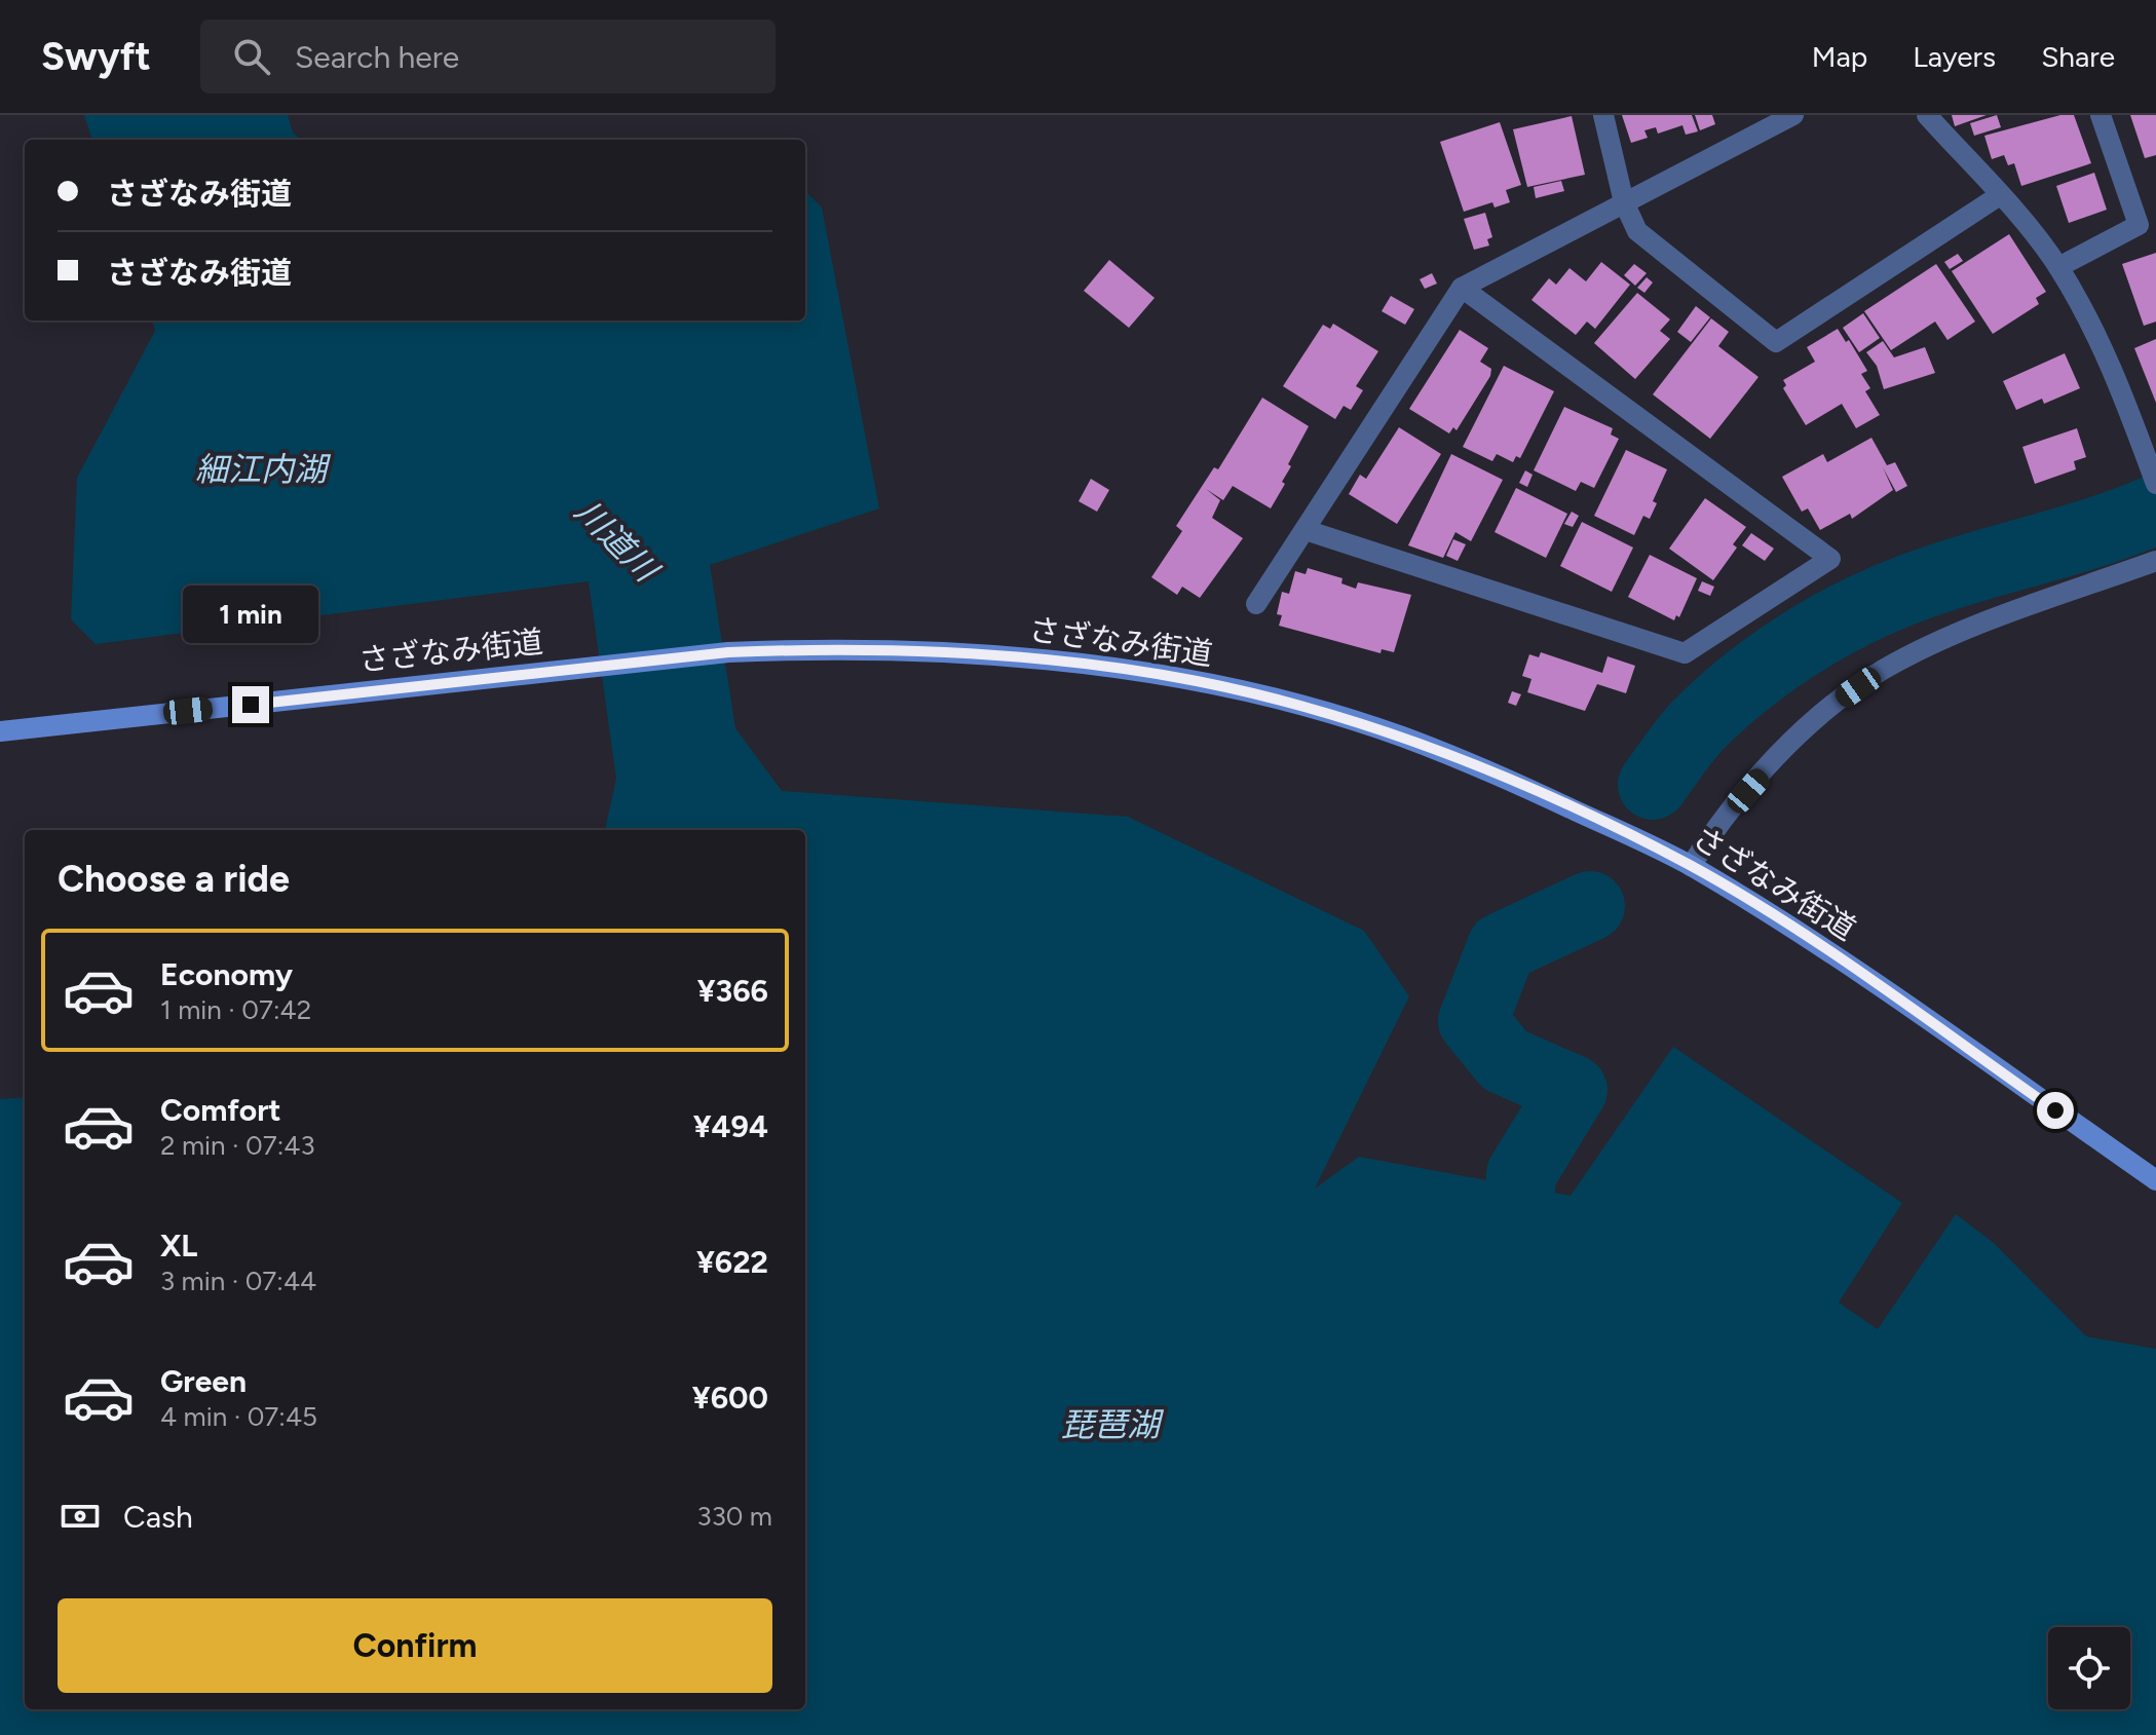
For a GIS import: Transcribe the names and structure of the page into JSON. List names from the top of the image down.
{
  "streets": {
    "main road": ["さざなみ街道"]
  },
  "water": ["細江内湖", "川道川", "琵琶湖"],
  "page": {
    "header": "Swyft",
    "search": "Search here",
    "nav": ["Map", "Layers", "Share"],
    "banner": ["さざなみ街道", "さざなみ街道"],
    "bubble": "1 min",
    "heading": "Choose a ride",
    "list": [
      {
        "name": "Economy",
        "note": "1 min · 07:42",
        "value": "¥366"
      },
      {
        "name": "Comfort",
        "note": "2 min · 07:43",
        "value": "¥494"
      },
      {
        "name": "XL",
        "note": "3 min · 07:44",
        "value": "¥622"
      },
      {
        "name": "Green",
        "note": "4 min · 07:45",
        "value": "¥600"
      }
    ],
    "pay": ["Cash", "330 m"],
    "buttons": "Confirm"
  }
}
